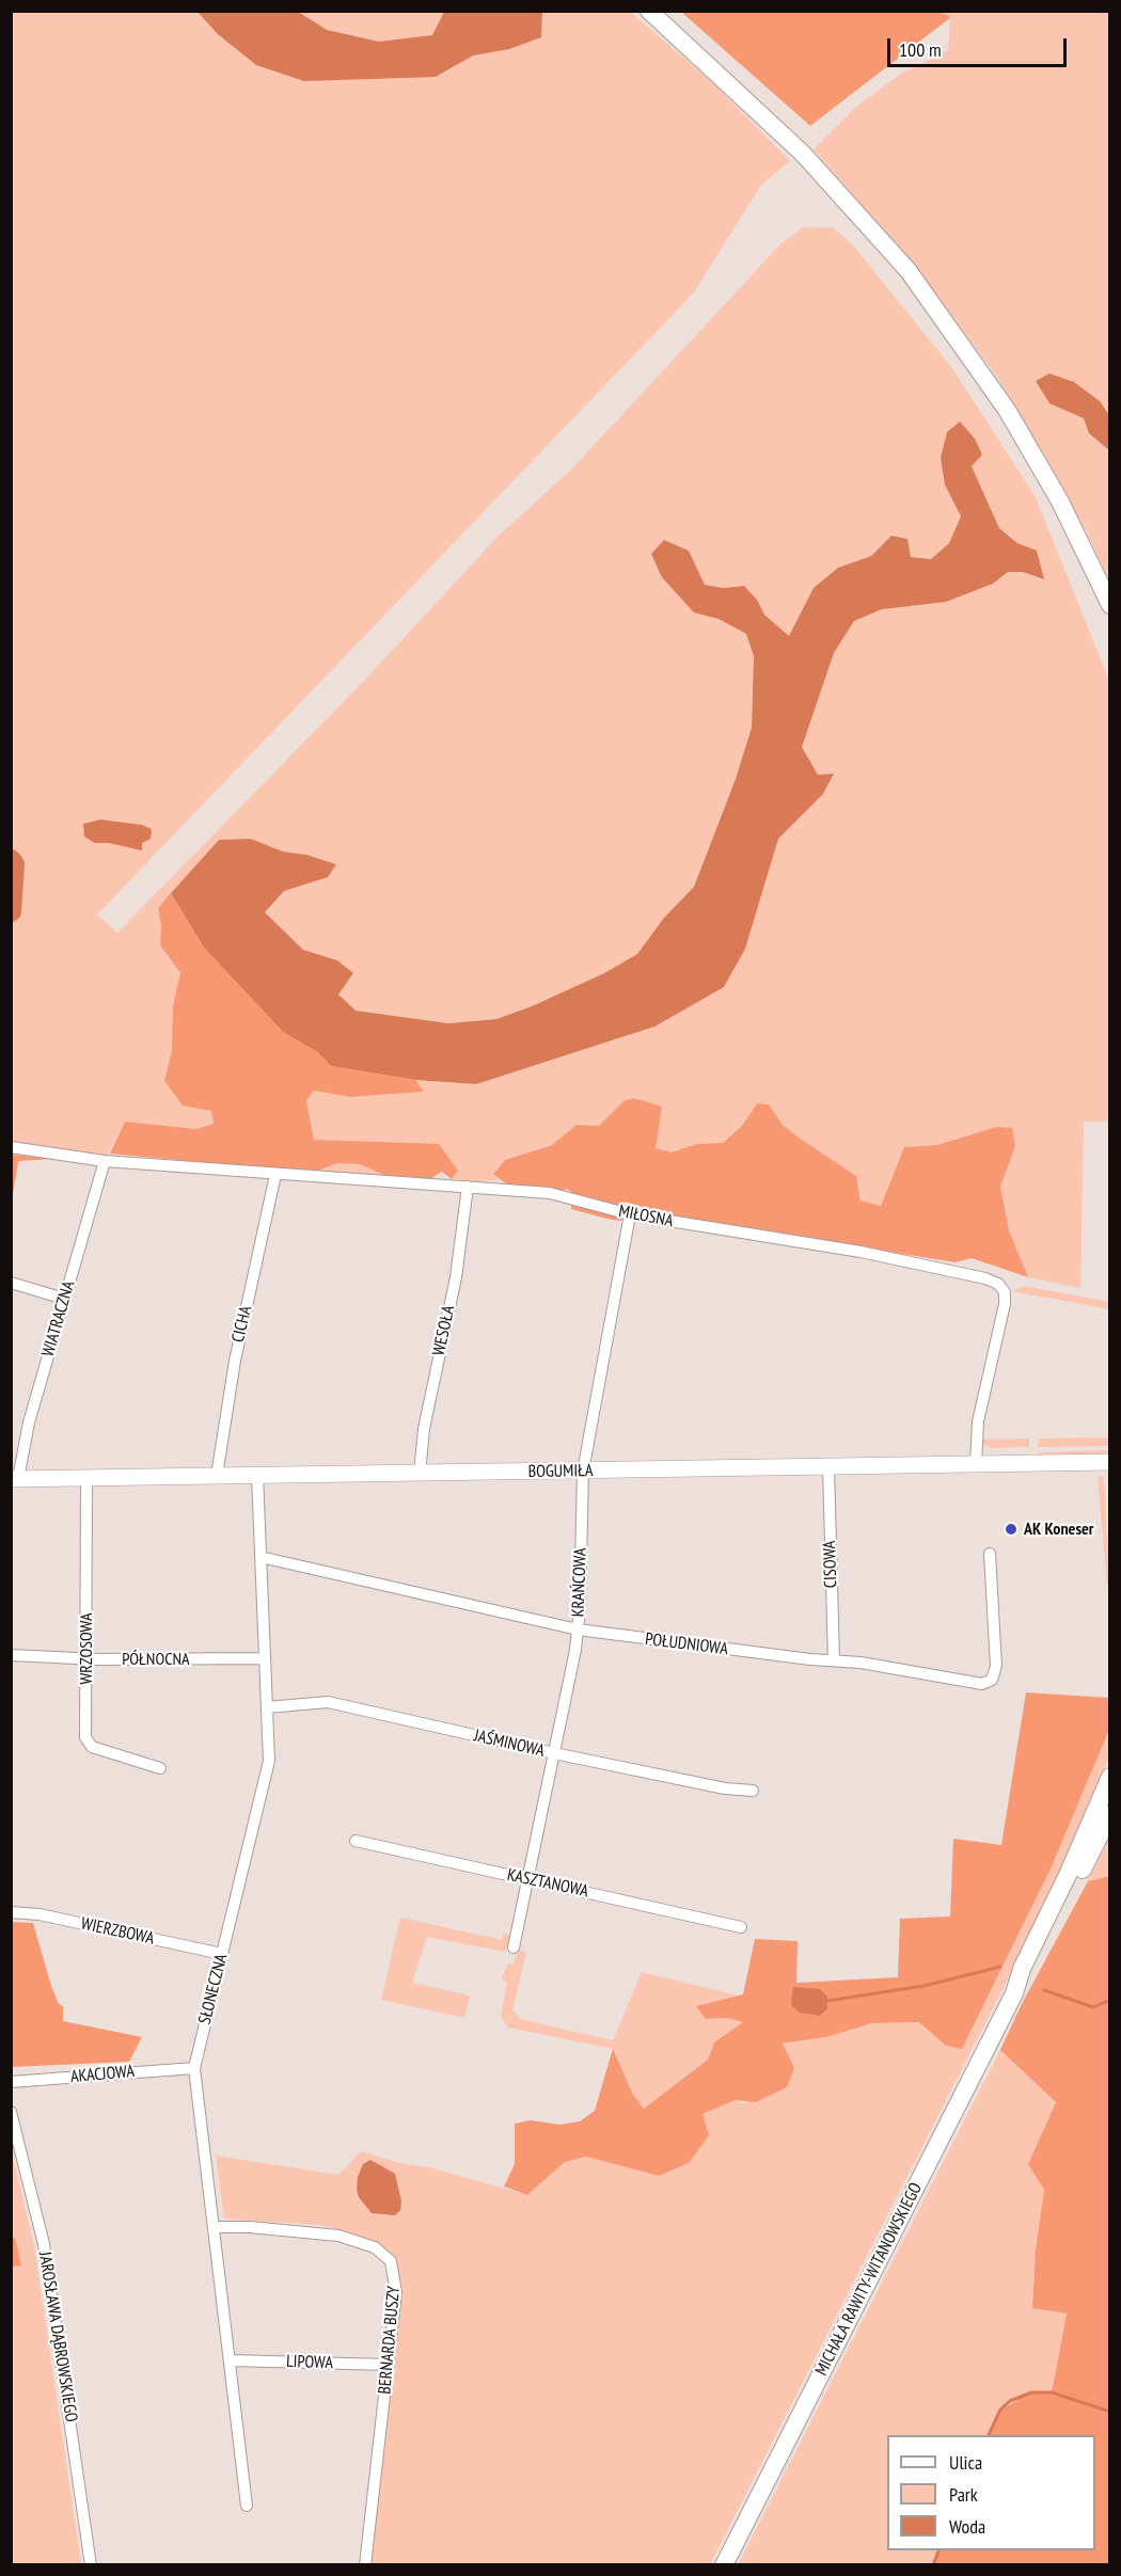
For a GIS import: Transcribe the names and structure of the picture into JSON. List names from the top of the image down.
{
  "streets": {
    "main road": ["MICHAŁA RAWITY-WITANOWSKIEGO"],
    "street": [
      "MIŁOSNA",
      "WIATRACZNA",
      "CICHA",
      "WESOŁA",
      "BOGUMIŁA",
      "CISOWA",
      "KRAŃCOWA",
      "POŁUDNIOWA",
      "WRZOSOWA",
      "PÓŁNOCNA",
      "JAŚMINOWA",
      "KASZTANOWA",
      "WIERZBOWA",
      "SŁONECZNA",
      "AKACJOWA",
      "JAROSŁAWA DĄBROWSKIEGO",
      "BERNARDA BUSZY",
      "LIPOWA"
    ]
  },
  "crossings": [
    ["MIŁOSNA", "WIATRACZNA"],
    ["MIŁOSNA", "CICHA"],
    ["MIŁOSNA", "WESOŁA"],
    ["MIŁOSNA", "BOGUMIŁA"],
    ["MIŁOSNA", "KRAŃCOWA"],
    ["WIATRACZNA", "BOGUMIŁA"],
    ["CICHA", "BOGUMIŁA"],
    ["WESOŁA", "BOGUMIŁA"],
    ["BOGUMIŁA", "CISOWA"],
    ["BOGUMIŁA", "KRAŃCOWA"],
    ["BOGUMIŁA", "WRZOSOWA"],
    ["BOGUMIŁA", "SŁONECZNA"],
    ["CISOWA", "POŁUDNIOWA"],
    ["KRAŃCOWA", "POŁUDNIOWA"],
    ["KRAŃCOWA", "JAŚMINOWA"],
    ["KRAŃCOWA", "KASZTANOWA"],
    ["POŁUDNIOWA", "SŁONECZNA"],
    ["WRZOSOWA", "PÓŁNOCNA"],
    ["PÓŁNOCNA", "SŁONECZNA"],
    ["JAŚMINOWA", "SŁONECZNA"],
    ["WIERZBOWA", "SŁONECZNA"],
    ["SŁONECZNA", "AKACJOWA"],
    ["SŁONECZNA", "BERNARDA BUSZY"],
    ["SŁONECZNA", "LIPOWA"],
    ["BERNARDA BUSZY", "LIPOWA"]
  ],
  "places": ["AK Koneser"],
  "legend": ["Ulica", "Park", "Woda"],
  "scale_bar": "100 m"
}
